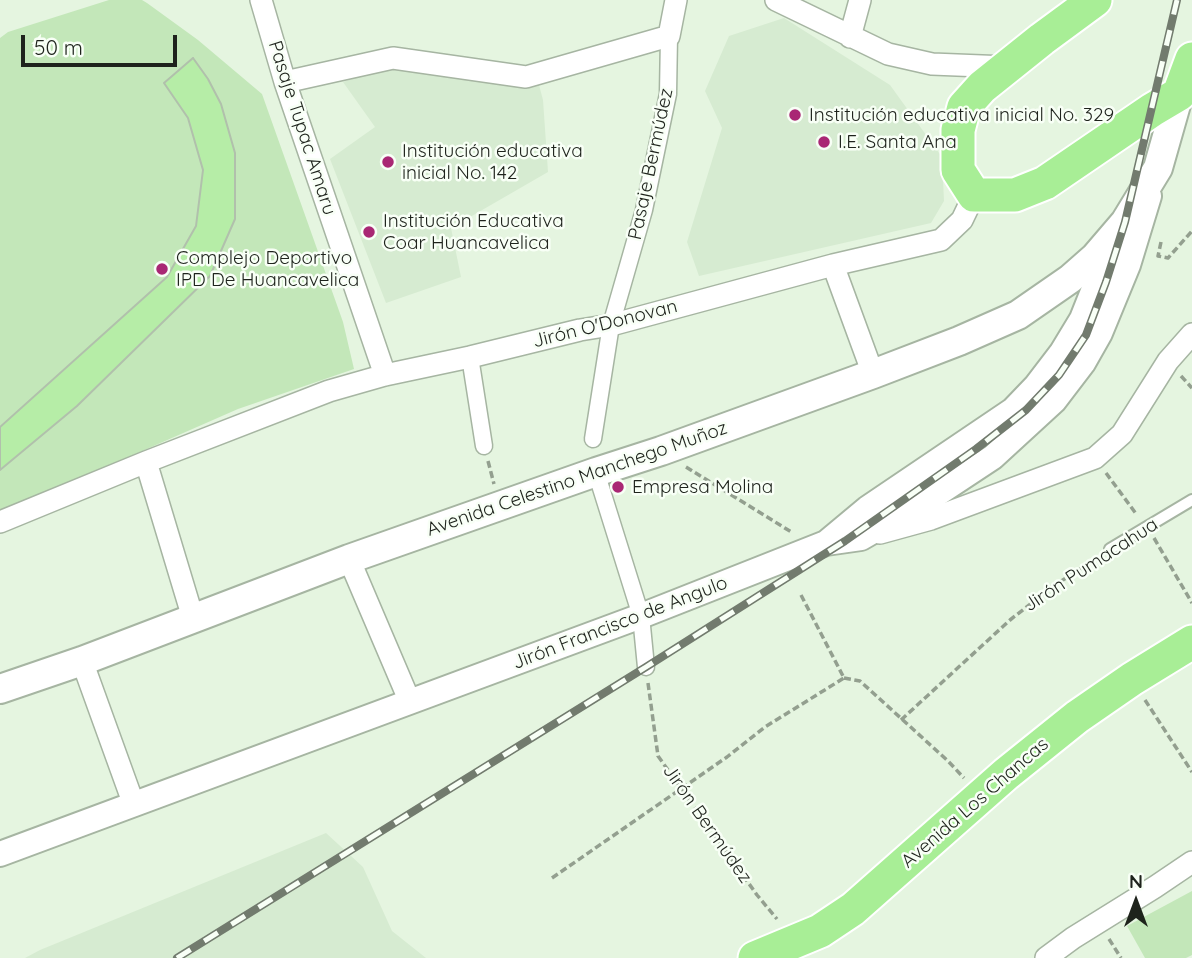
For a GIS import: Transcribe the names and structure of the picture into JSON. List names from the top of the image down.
{
  "streets": {
    "highway": ["Avenida Los Chancas"],
    "main road": ["Avenida Celestino Manchego Muñoz"],
    "street": [
      "Pasaje Tupac Amaru",
      "Pasaje Bermúdez",
      "Jirón O'Donovan",
      "Jirón Francisco de Angulo"
    ],
    "lane": ["Jirón Pumacahua"],
    "path": ["Jirón Bermúdez"]
  },
  "crossings": [
    ["Pasaje Tupac Amaru", "Jirón O'Donovan"],
    ["Pasaje Bermúdez", "Jirón O'Donovan"],
    ["Avenida Los Chancas", "Jirón Bermúdez"]
  ],
  "places": [
    "Institución educativa inicial No. 329",
    "I.E. Santa Ana",
    "Institución educativa inicial No. 142",
    "Institución Educativa Coar Huancavelica",
    "Complejo Deportivo IPD De Huancavelica",
    "Empresa Molina"
  ],
  "scale_bar": "50 m",
  "north": "top"
}
